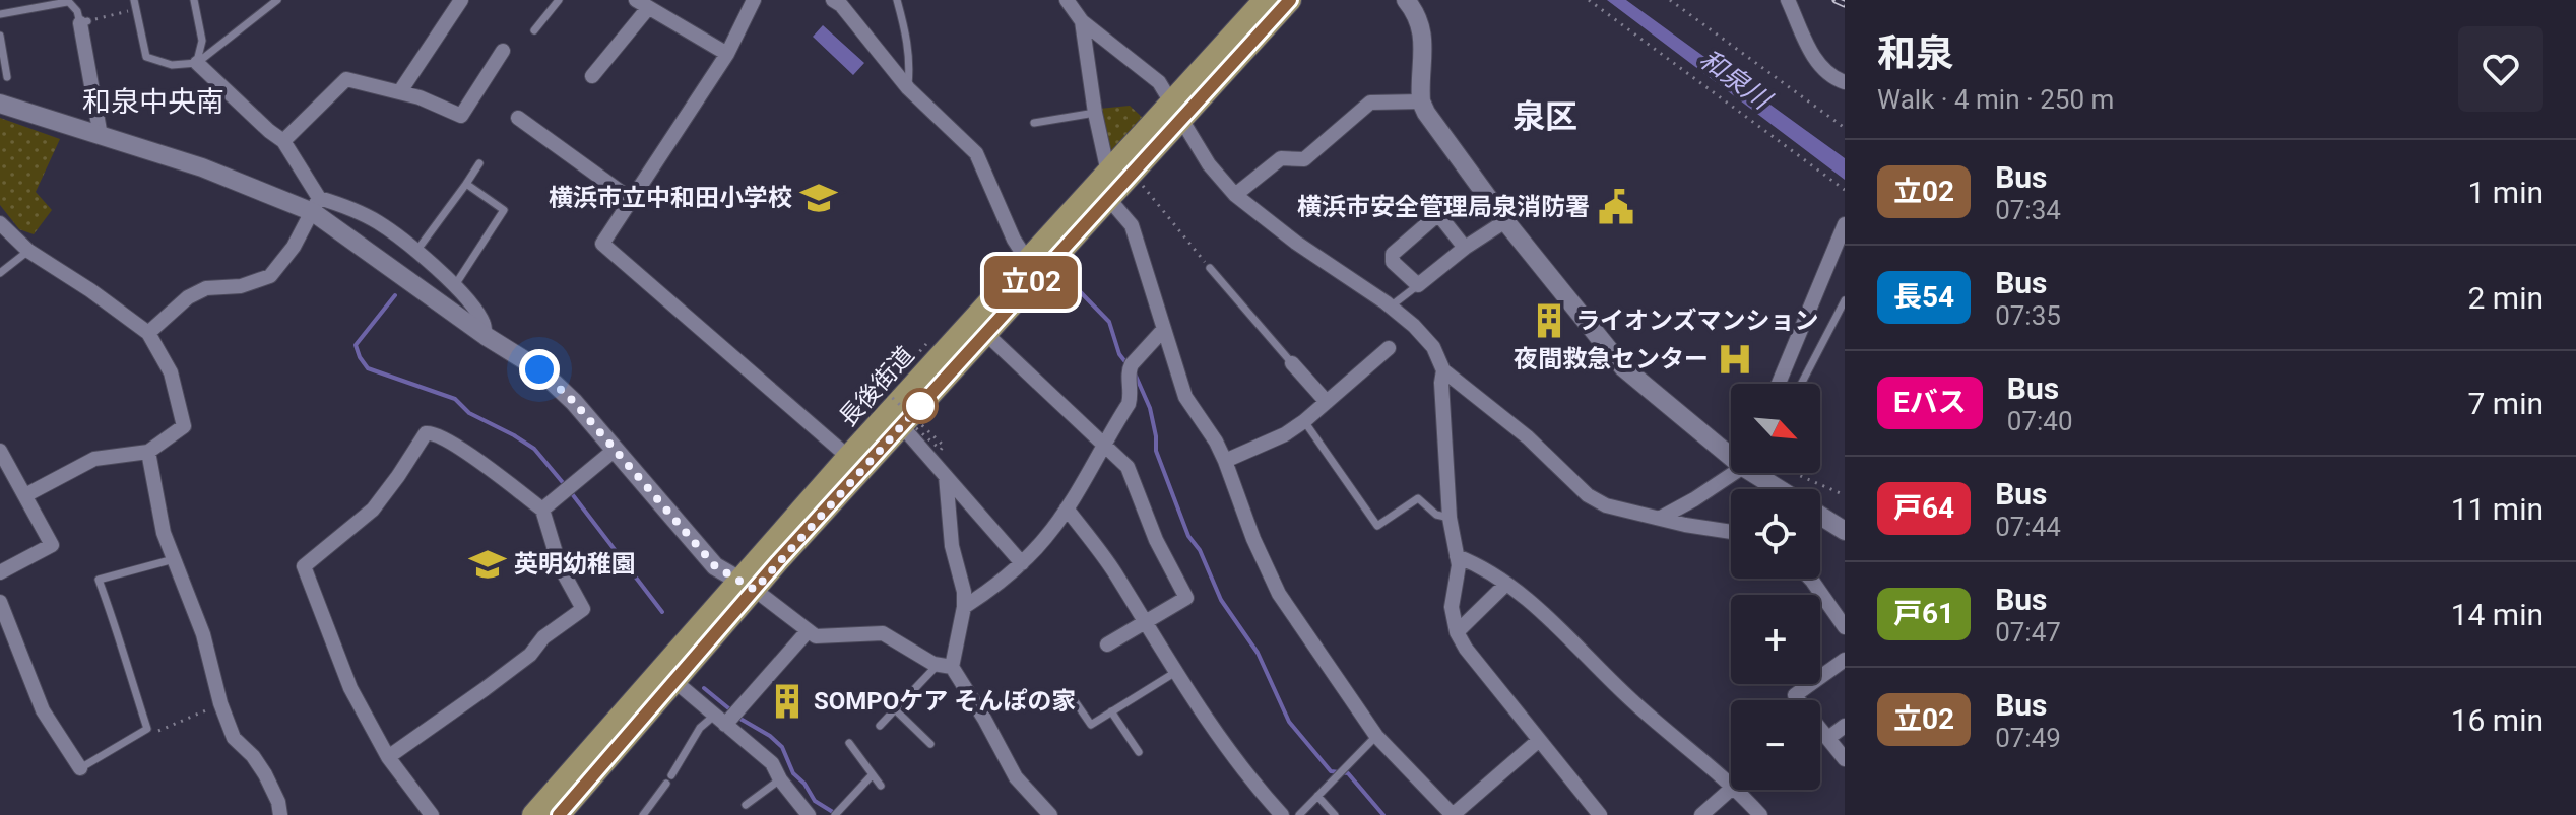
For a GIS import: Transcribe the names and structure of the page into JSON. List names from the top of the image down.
{
  "streets": {
    "main road": ["長後街道"]
  },
  "districts": ["和泉中央南", "泉区"],
  "water": ["和泉川"],
  "places": {
    "school or university": ["横浜市立中和田小学校", "英明幼稚園"],
    "public building": ["横浜市安全管理局泉消防署"],
    "building": ["ライオンズマンション", "SOMPOケア そんぽの家"],
    "hospital": ["夜間救急センター"]
  },
  "lines": ["bus line 立02"],
  "north": "bottom right",
  "page": {
    "on_map": "立02",
    "heading": ["和泉", "Walk · 4 min · 250 m"],
    "list": [
      {
        "mark": "立02",
        "name": "Bus",
        "note": "07:34",
        "value": "1 min"
      },
      {
        "mark": "長54",
        "name": "Bus",
        "note": "07:35",
        "value": "2 min"
      },
      {
        "mark": "Eバス",
        "name": "Bus",
        "note": "07:40",
        "value": "7 min"
      },
      {
        "mark": "戸64",
        "name": "Bus",
        "note": "07:44",
        "value": "11 min"
      },
      {
        "mark": "戸61",
        "name": "Bus",
        "note": "07:47",
        "value": "14 min"
      },
      {
        "mark": "立02",
        "name": "Bus",
        "note": "07:49",
        "value": "16 min"
      }
    ],
    "map_buttons": ["+", "−"]
  }
}
